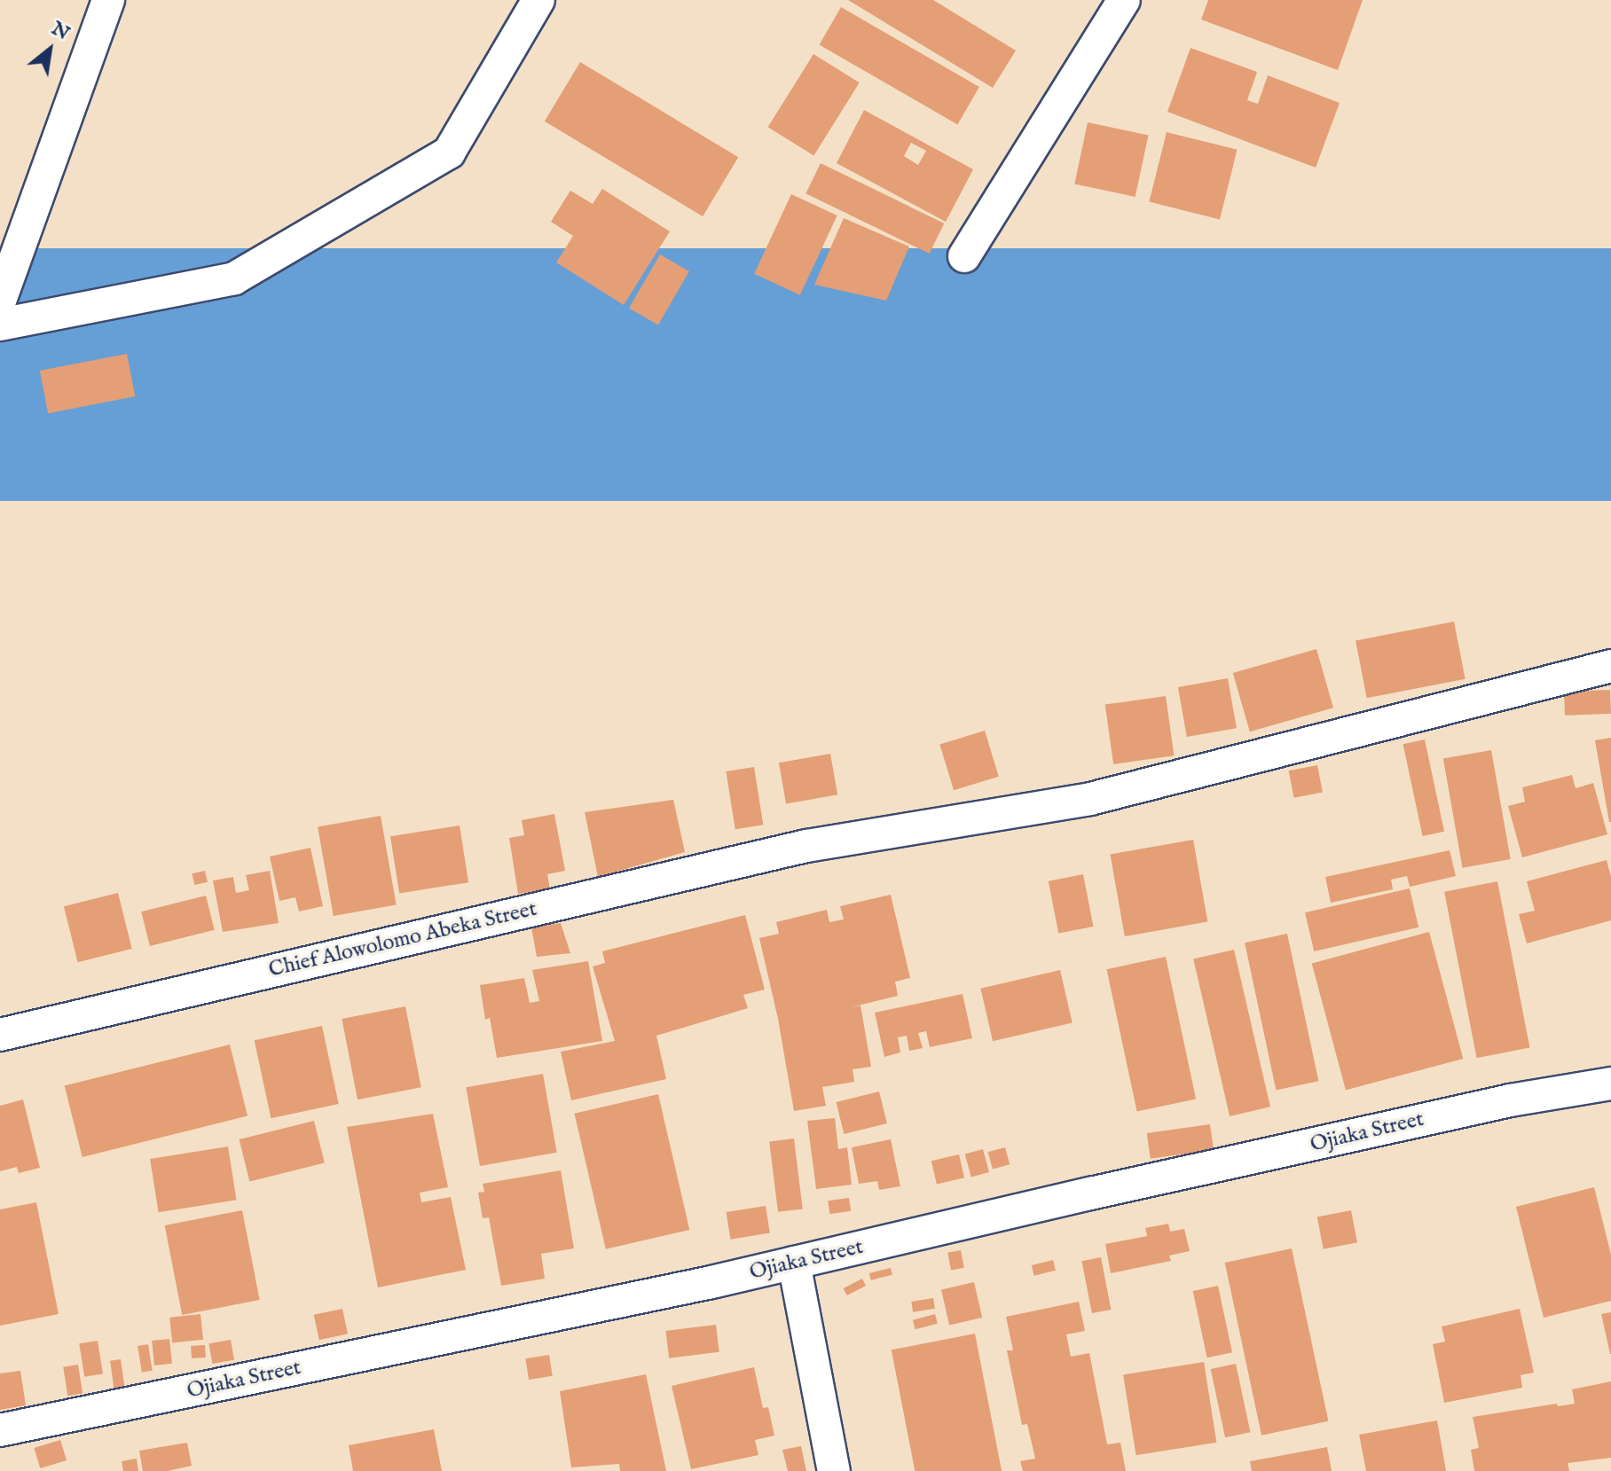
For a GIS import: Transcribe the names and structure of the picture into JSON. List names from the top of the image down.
{
  "streets": {
    "street": ["Chief Alowolomo Abeka Street", "Ojiaka Street"]
  },
  "north": "top right"
}
